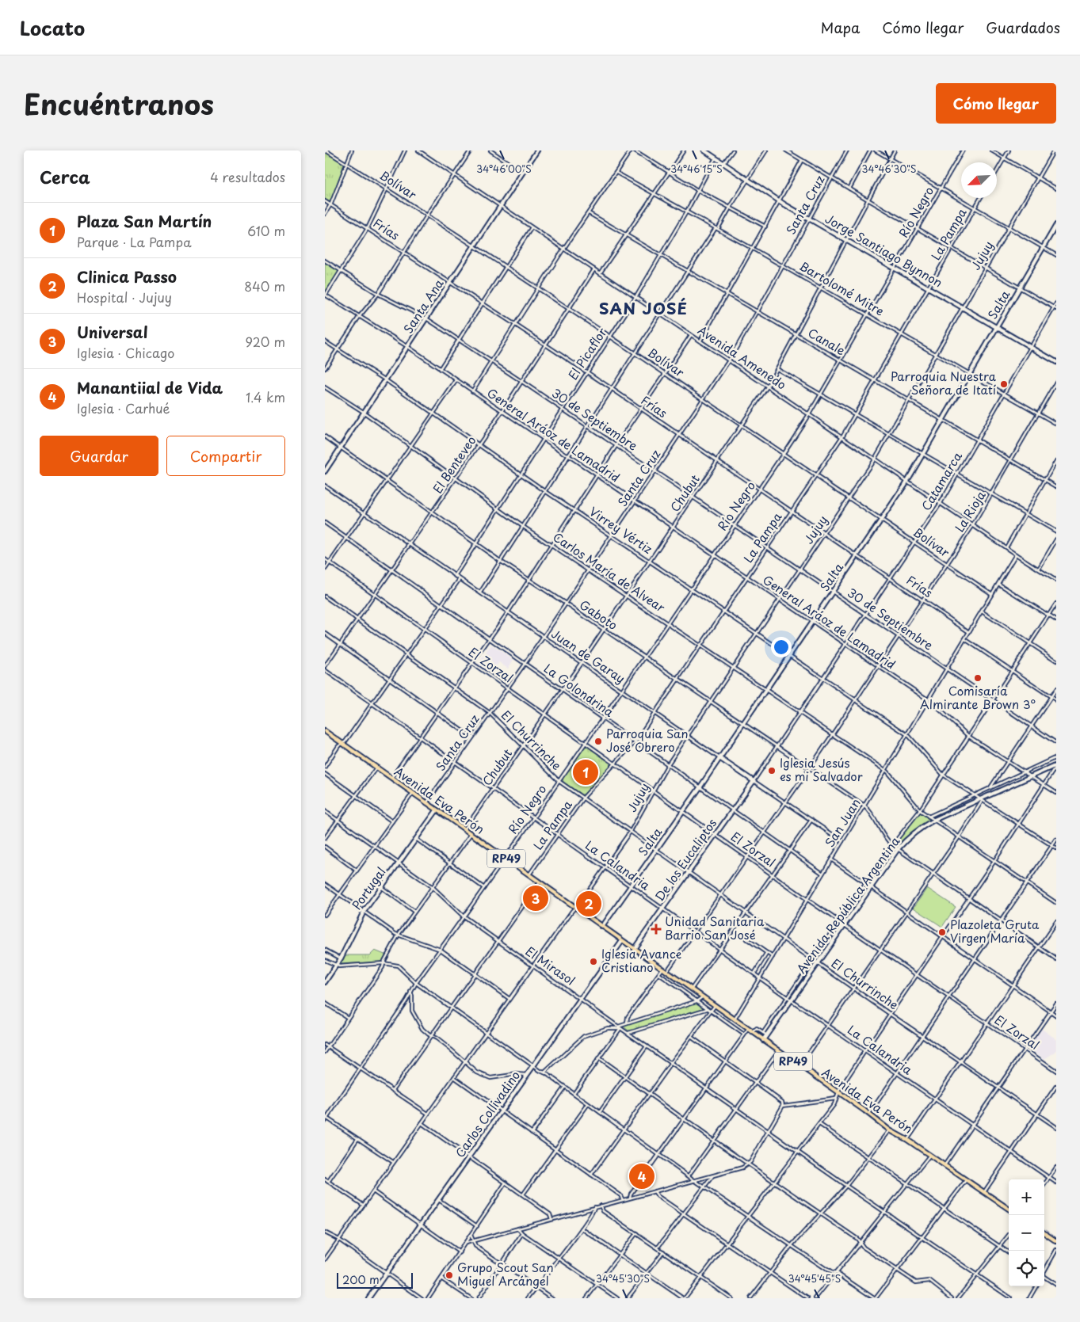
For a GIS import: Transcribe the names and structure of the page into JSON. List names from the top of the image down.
{
  "streets": {
    "main road": ["Avenida Eva Perón", "RP49"],
    "street": [
      "Bolívar",
      "Santa Cruz",
      "Río Negro",
      "Frías",
      "La Pampa",
      "Jorge Santiago Bynnon",
      "Jujuy",
      "Bartolomé Mitre",
      "Salta",
      "Santa Ana",
      "Canale",
      "El Picaflor",
      "Avenida Amenedo",
      "30 de Septiembre",
      "General Aráoz de Lamadrid",
      "El Benteveo",
      "Catamarca",
      "Chubut",
      "La Rioja",
      "Virrey Vértiz",
      "Carlos María de Alvear",
      "Gaboto",
      "Juan de Garay",
      "El Zorzal",
      "La Golondrina",
      "El Churrinche",
      "San Juan",
      "De los Eucaliptos",
      "La Calandria",
      "Portugal",
      "Avenida República Argentina",
      "El Mirasol",
      "Carlos Collivadino"
    ]
  },
  "crossings": [
    ["Bolívar", "Santa Cruz"],
    ["Bolívar", "Río Negro"],
    ["Bolívar", "La Pampa"],
    ["Bolívar", "Jujuy"],
    ["Bolívar", "Salta"],
    ["Bolívar", "Santa Ana"],
    ["Bolívar", "El Picaflor"],
    ["Bolívar", "El Benteveo"],
    ["Bolívar", "Catamarca"],
    ["Bolívar", "Chubut"],
    ["Bolívar", "La Rioja"],
    ["Bolívar", "San Juan"],
    ["Santa Cruz", "Frías"],
    ["Santa Cruz", "Jorge Santiago Bynnon"],
    ["Santa Cruz", "Bartolomé Mitre"],
    ["Santa Cruz", "Canale"],
    ["Santa Cruz", "Avenida Amenedo"],
    ["Santa Cruz", "30 de Septiembre"],
    ["Santa Cruz", "General Aráoz de Lamadrid"],
    ["Santa Cruz", "Virrey Vértiz"],
    ["Santa Cruz", "Carlos María de Alvear"],
    ["Santa Cruz", "Gaboto"],
    ["Santa Cruz", "Juan de Garay"],
    ["Santa Cruz", "El Zorzal"],
    ["Santa Cruz", "La Golondrina"],
    ["Santa Cruz", "El Churrinche"],
    ["Santa Cruz", "Avenida Eva Perón"],
    ["Santa Cruz", "La Calandria"],
    ["Río Negro", "Frías"],
    ["Río Negro", "Jorge Santiago Bynnon"],
    ["Río Negro", "Bartolomé Mitre"],
    ["Río Negro", "Canale"],
    ["Río Negro", "Avenida Amenedo"],
    ["Río Negro", "30 de Septiembre"],
    ["Río Negro", "General Aráoz de Lamadrid"],
    ["Río Negro", "Virrey Vértiz"],
    ["Río Negro", "Carlos María de Alvear"],
    ["Río Negro", "Gaboto"],
    ["Río Negro", "Juan de Garay"],
    ["Río Negro", "El Zorzal"],
    ["Río Negro", "La Golondrina"],
    ["Río Negro", "El Churrinche"],
    ["Río Negro", "Avenida Eva Perón"],
    ["Río Negro", "La Calandria"],
    ["Río Negro", "El Mirasol"],
    ["Frías", "La Pampa"],
    ["Frías", "Jujuy"],
    ["Frías", "Salta"],
    ["Frías", "Santa Ana"],
    ["Frías", "El Picaflor"],
    ["Frías", "El Benteveo"],
    ["Frías", "Catamarca"],
    ["Frías", "Chubut"],
    ["Frías", "La Rioja"],
    ["Frías", "San Juan"],
    ["La Pampa", "Jorge Santiago Bynnon"],
    ["La Pampa", "Bartolomé Mitre"],
    ["La Pampa", "Canale"],
    ["La Pampa", "Avenida Amenedo"],
    ["La Pampa", "30 de Septiembre"],
    ["La Pampa", "General Aráoz de Lamadrid"],
    ["La Pampa", "Virrey Vértiz"],
    ["La Pampa", "Carlos María de Alvear"],
    ["La Pampa", "Gaboto"],
    ["La Pampa", "Juan de Garay"],
    ["La Pampa", "El Zorzal"],
    ["La Pampa", "La Golondrina"],
    ["La Pampa", "El Churrinche"],
    ["La Pampa", "Avenida Eva Perón"],
    ["La Pampa", "La Calandria"],
    ["Jorge Santiago Bynnon", "Jujuy"],
    ["Jorge Santiago Bynnon", "Salta"],
    ["Jorge Santiago Bynnon", "El Picaflor"],
    ["Jorge Santiago Bynnon", "Catamarca"],
    ["Jorge Santiago Bynnon", "Chubut"],
    ["Jujuy", "Bartolomé Mitre"],
    ["Jujuy", "Canale"],
    ["Jujuy", "Avenida Amenedo"],
    ["Jujuy", "30 de Septiembre"],
    ["Jujuy", "General Aráoz de Lamadrid"],
    ["Jujuy", "Virrey Vértiz"],
    ["Jujuy", "Carlos María de Alvear"],
    ["Jujuy", "Gaboto"],
    ["Jujuy", "Juan de Garay"],
    ["Jujuy", "El Zorzal"],
    ["Jujuy", "La Golondrina"],
    ["Jujuy", "El Churrinche"],
    ["Jujuy", "Avenida Eva Perón"],
    ["Jujuy", "La Calandria"],
    ["Jujuy", "El Mirasol"],
    ["Bartolomé Mitre", "Salta"],
    ["Bartolomé Mitre", "El Picaflor"],
    ["Bartolomé Mitre", "Catamarca"],
    ["Bartolomé Mitre", "Chubut"],
    ["Bartolomé Mitre", "La Rioja"],
    ["Salta", "Canale"],
    ["Salta", "Avenida Amenedo"],
    ["Salta", "30 de Septiembre"],
    ["Salta", "General Aráoz de Lamadrid"],
    ["Salta", "Virrey Vértiz"],
    ["Salta", "Carlos María de Alvear"],
    ["Salta", "Gaboto"],
    ["Salta", "Juan de Garay"],
    ["Salta", "El Zorzal"],
    ["Salta", "La Golondrina"],
    ["Salta", "El Churrinche"],
    ["Salta", "Avenida Eva Perón"],
    ["Salta", "La Calandria"],
    ["Santa Ana", "Avenida Amenedo"],
    ["Santa Ana", "30 de Septiembre"],
    ["Santa Ana", "General Aráoz de Lamadrid"],
    ["Santa Ana", "Virrey Vértiz"],
    ["Santa Ana", "Carlos María de Alvear"],
    ["Santa Ana", "Gaboto"],
    ["Canale", "El Picaflor"],
    ["Canale", "Catamarca"],
    ["Canale", "Chubut"],
    ["Canale", "La Rioja"],
    ["El Picaflor", "Avenida Amenedo"],
    ["El Picaflor", "30 de Septiembre"],
    ["El Picaflor", "General Aráoz de Lamadrid"],
    ["El Picaflor", "Virrey Vértiz"],
    ["El Picaflor", "Carlos María de Alvear"],
    ["El Picaflor", "Gaboto"],
    ["El Picaflor", "Juan de Garay"],
    ["Avenida Amenedo", "El Benteveo"],
    ["Avenida Amenedo", "Catamarca"],
    ["Avenida Amenedo", "Chubut"],
    ["Avenida Amenedo", "La Rioja"],
    ["Avenida Amenedo", "San Juan"],
    ["30 de Septiembre", "El Benteveo"],
    ["30 de Septiembre", "Catamarca"],
    ["30 de Septiembre", "Chubut"],
    ["30 de Septiembre", "La Rioja"],
    ["30 de Septiembre", "San Juan"],
    ["30 de Septiembre", "Avenida República Argentina"],
    ["General Aráoz de Lamadrid", "El Benteveo"],
    ["General Aráoz de Lamadrid", "Catamarca"],
    ["General Aráoz de Lamadrid", "Chubut"],
    ["General Aráoz de Lamadrid", "La Rioja"],
    ["General Aráoz de Lamadrid", "San Juan"],
    ["General Aráoz de Lamadrid", "Avenida República Argentina"],
    ["El Benteveo", "Virrey Vértiz"],
    ["El Benteveo", "Carlos María de Alvear"],
    ["El Benteveo", "Gaboto"],
    ["El Benteveo", "Juan de Garay"],
    ["El Benteveo", "El Zorzal"],
    ["El Benteveo", "La Golondrina"],
    ["El Benteveo", "El Churrinche"],
    ["Catamarca", "Virrey Vértiz"],
    ["Catamarca", "Carlos María de Alvear"],
    ["Catamarca", "Gaboto"],
    ["Catamarca", "Juan de Garay"],
    ["Catamarca", "De los Eucaliptos"],
    ["Chubut", "Virrey Vértiz"],
    ["Chubut", "Carlos María de Alvear"],
    ["Chubut", "Gaboto"],
    ["Chubut", "Juan de Garay"],
    ["Chubut", "El Zorzal"],
    ["Chubut", "La Golondrina"],
    ["Chubut", "El Churrinche"],
    ["Chubut", "Avenida Eva Perón"],
    ["Chubut", "La Calandria"],
    ["La Rioja", "Virrey Vértiz"],
    ["La Rioja", "Carlos María de Alvear"],
    ["La Rioja", "Gaboto"],
    ["La Rioja", "Juan de Garay"],
    ["La Rioja", "El Zorzal"],
    ["La Rioja", "La Golondrina"],
    ["La Rioja", "El Churrinche"],
    ["La Rioja", "Avenida Eva Perón"],
    ["La Rioja", "La Calandria"],
    ["Virrey Vértiz", "San Juan"],
    ["Virrey Vértiz", "Avenida República Argentina"],
    ["Carlos María de Alvear", "San Juan"],
    ["Carlos María de Alvear", "Avenida República Argentina"],
    ["Gaboto", "San Juan"],
    ["Juan de Garay", "San Juan"],
    ["Juan de Garay", "De los Eucaliptos"],
    ["El Zorzal", "San Juan"],
    ["El Zorzal", "De los Eucaliptos"],
    ["El Zorzal", "Avenida República Argentina"],
    ["La Golondrina", "San Juan"],
    ["La Golondrina", "De los Eucaliptos"],
    ["El Churrinche", "San Juan"],
    ["El Churrinche", "De los Eucaliptos"],
    ["El Churrinche", "Avenida República Argentina"],
    ["Avenida Eva Perón", "San Juan"],
    ["Avenida Eva Perón", "De los Eucaliptos"],
    ["Avenida Eva Perón", "Portugal"],
    ["Avenida Eva Perón", "Avenida República Argentina"],
    ["Avenida Eva Perón", "Carlos Collivadino"],
    ["San Juan", "La Calandria"],
    ["De los Eucaliptos", "La Calandria"],
    ["La Calandria", "Avenida República Argentina"],
    ["Portugal", "El Mirasol"],
    ["El Mirasol", "Carlos Collivadino"]
  ],
  "districts": ["SAN JOSÉ"],
  "places": {
    "other": [
      "Parroquia Nuestra Señora de Itatí",
      "Comisaría Almirante Brown 3°",
      "Parroquia San José Obrero",
      "Iglesia Jesús es mi Salvador",
      "Plazoleta Gruta Virgen María",
      "Iglesia Avance Cristiano",
      "Grupo Scout San Miguel Arcángel"
    ],
    "health": ["Unidad Sanitaria Barrio San José"]
  },
  "scale_bar": "200 m",
  "north": "bottom left",
  "page": {
    "header": "Locato",
    "nav": ["Mapa", "Cómo llegar", "Guardados"],
    "title": "Encuéntranos",
    "buttons": [
      "Cómo llegar",
      ["Guardar", "Compartir"]
    ],
    "heading": ["Cerca", "4 resultados"],
    "list": [
      {
        "mark": "1",
        "name": "Plaza San Martín",
        "note": "Parque · La Pampa",
        "value": "610 m"
      },
      {
        "mark": "2",
        "name": "Clinica Passo",
        "note": "Hospital · Jujuy",
        "value": "840 m"
      },
      {
        "mark": "3",
        "name": "Universal",
        "note": "Iglesia · Chicago",
        "value": "920 m"
      },
      {
        "mark": "4",
        "name": "Manantiial de Vida",
        "note": "Iglesia · Carhué",
        "value": "1.4 km"
      }
    ],
    "pins": [
      "1",
      "3",
      "2",
      "4"
    ],
    "map_buttons": ["+", "−"],
    "scale": "200 m"
  },
  "coordinates": [
    "34°46'00\"S",
    "34°46'30\"S",
    "34°46'15\"S",
    "34°45'30\"S",
    "34°45'45\"S"
  ]
}
